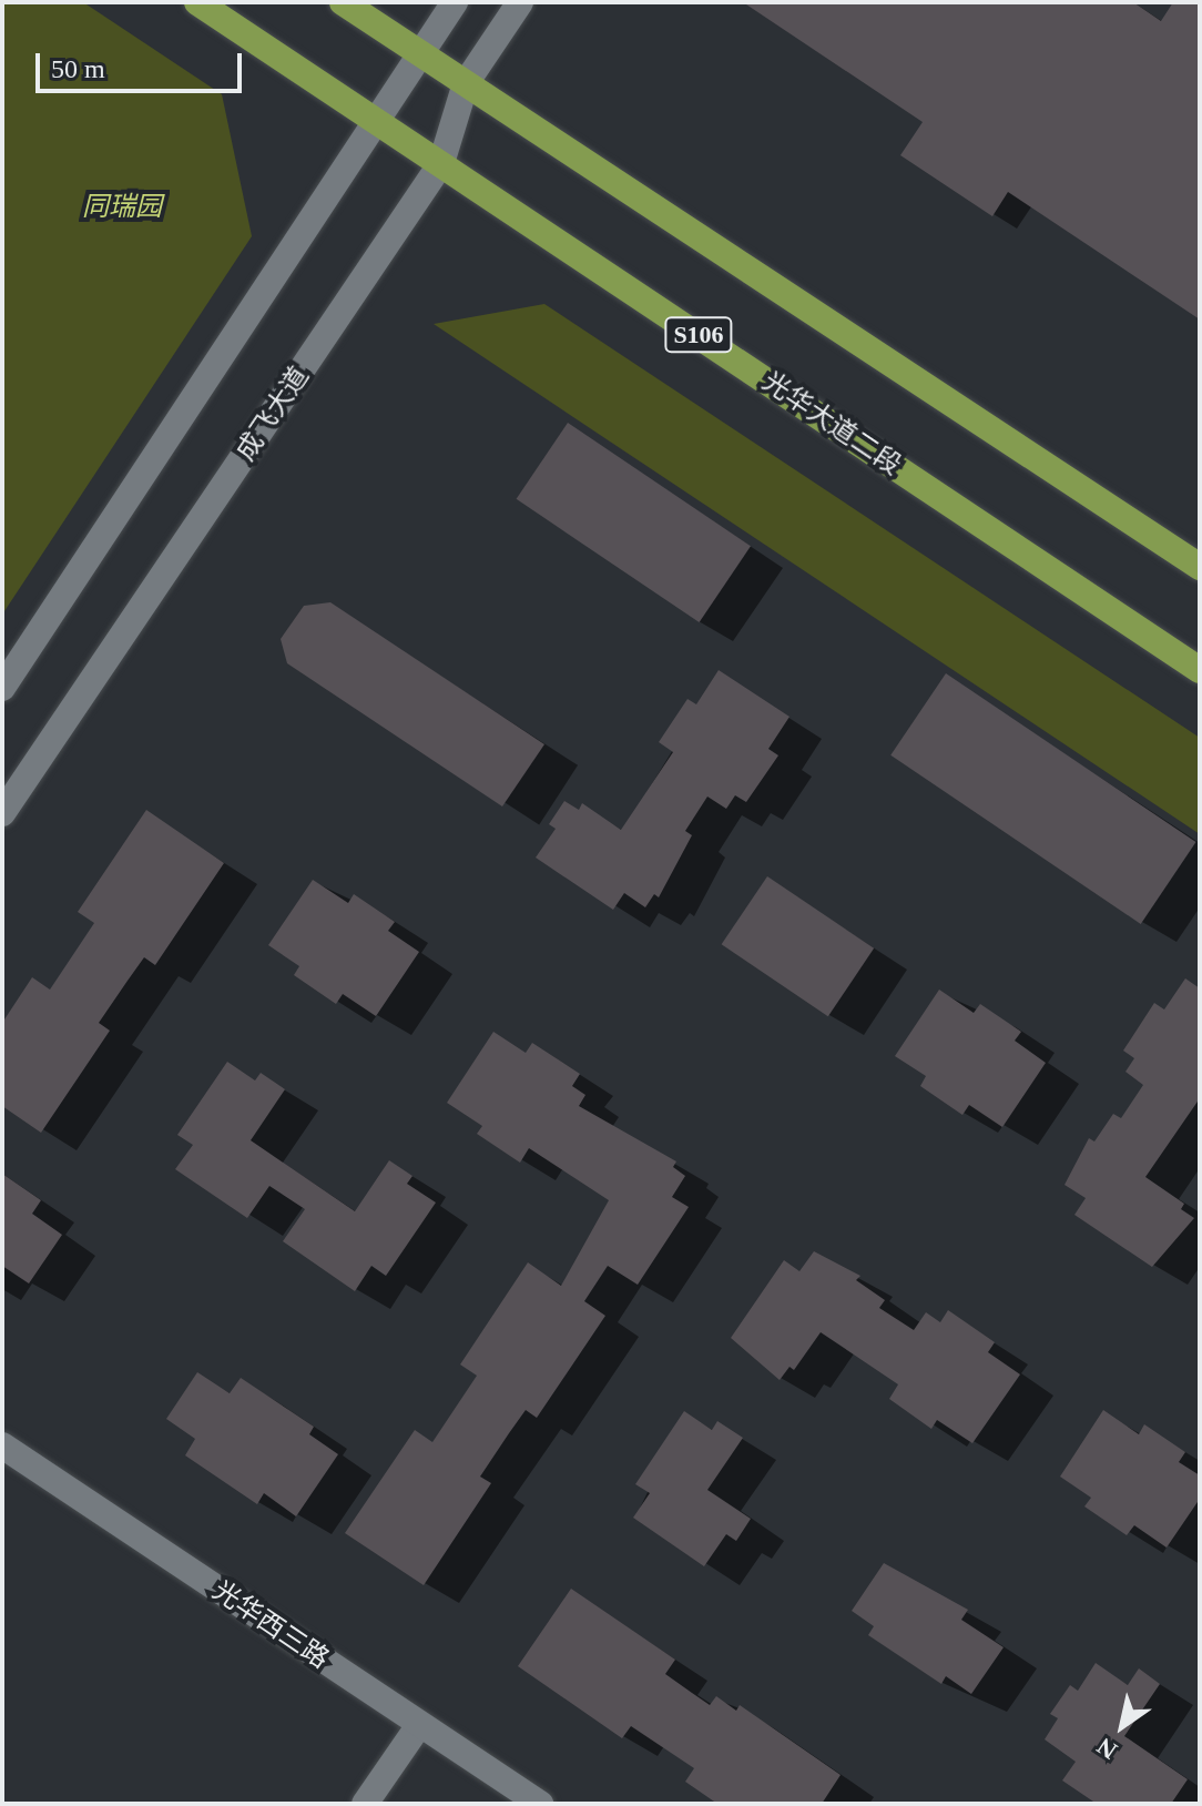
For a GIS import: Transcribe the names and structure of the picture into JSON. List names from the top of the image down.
{
  "streets": {
    "main road": [
      "S106",
      "成飞大道",
      "光华大道二段",
      "光华西三路"
    ]
  },
  "crossings": [
    ["成飞大道", "光华大道二段"]
  ],
  "parks": ["同瑞园"],
  "scale_bar": "50 m",
  "north": "bottom left"
}
